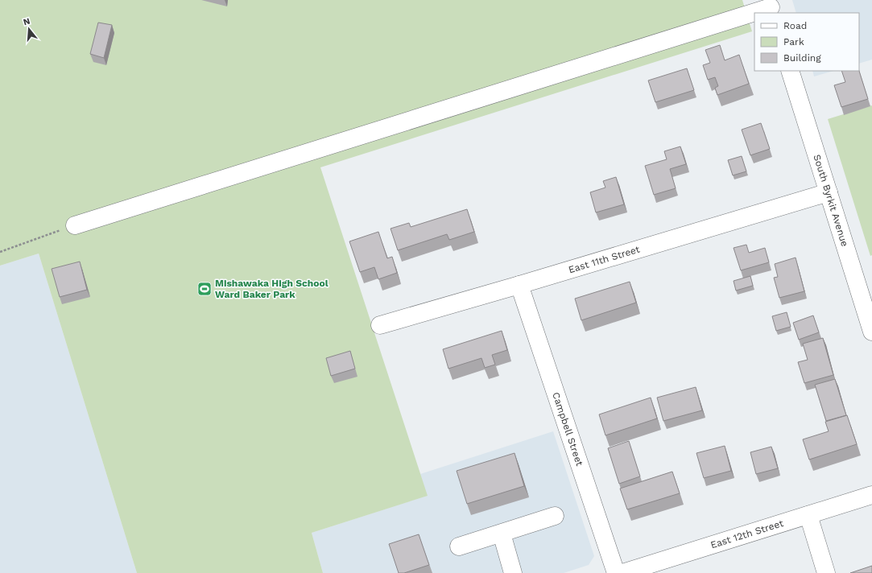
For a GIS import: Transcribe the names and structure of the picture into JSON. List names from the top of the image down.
{
  "streets": {
    "street": [
      "South Byrkit Avenue",
      "East 11th Street",
      "Campbell Street",
      "East 12th Street"
    ]
  },
  "crossings": [
    ["South Byrkit Avenue", "East 11th Street"],
    ["East 11th Street", "Campbell Street"]
  ],
  "places": {
    "sports": ["Mishawaka High School Ward Baker Park"]
  },
  "legend": ["Road", "Park", "Building"],
  "north": "top"
}
